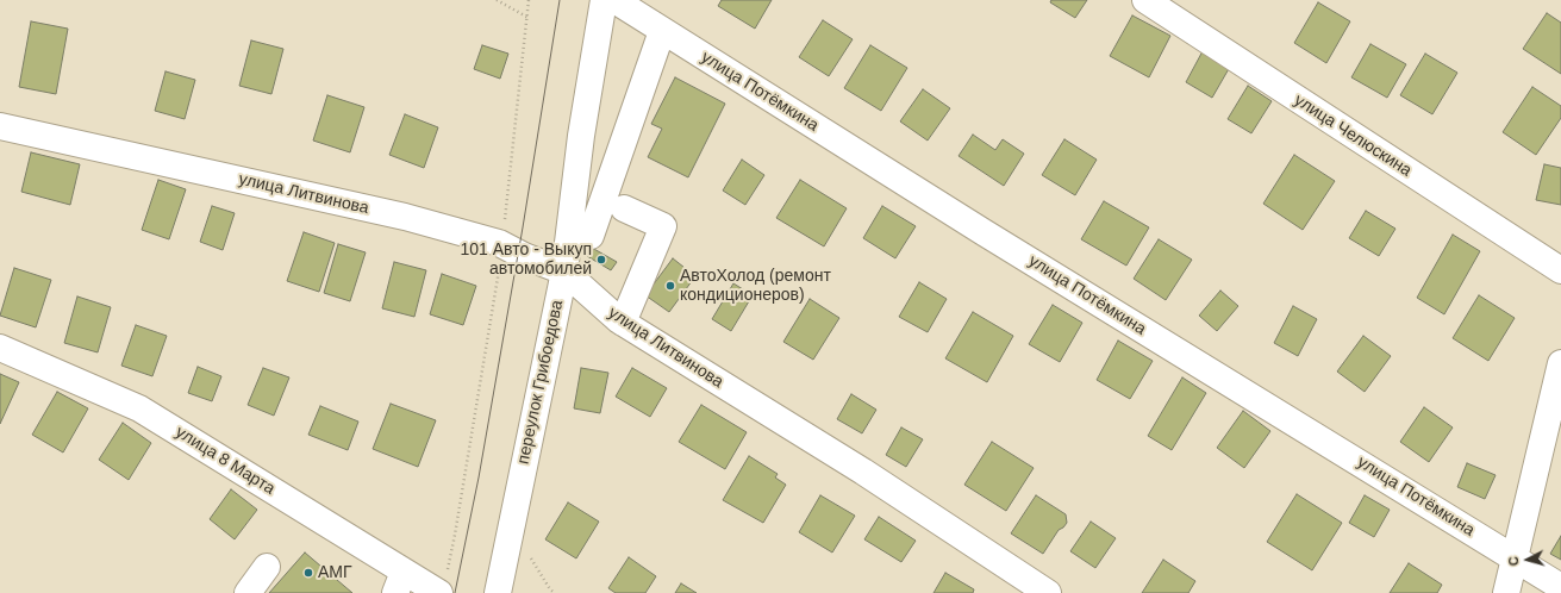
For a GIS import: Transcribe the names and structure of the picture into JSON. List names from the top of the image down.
{
  "streets": {
    "street": [
      "улица Потёмкина",
      "улица Челюскина",
      "улица Литвинова",
      "переулок Грибоедова",
      "улица 8 Марта"
    ]
  },
  "crossings": [
    ["улица Литвинова", "переулок Грибоедова"]
  ],
  "places": ["101 Авто - Выкуп автомобилей", "АвтоХолод (ремонт кондиционеров)", "АМГ"],
  "north": "left"
}
